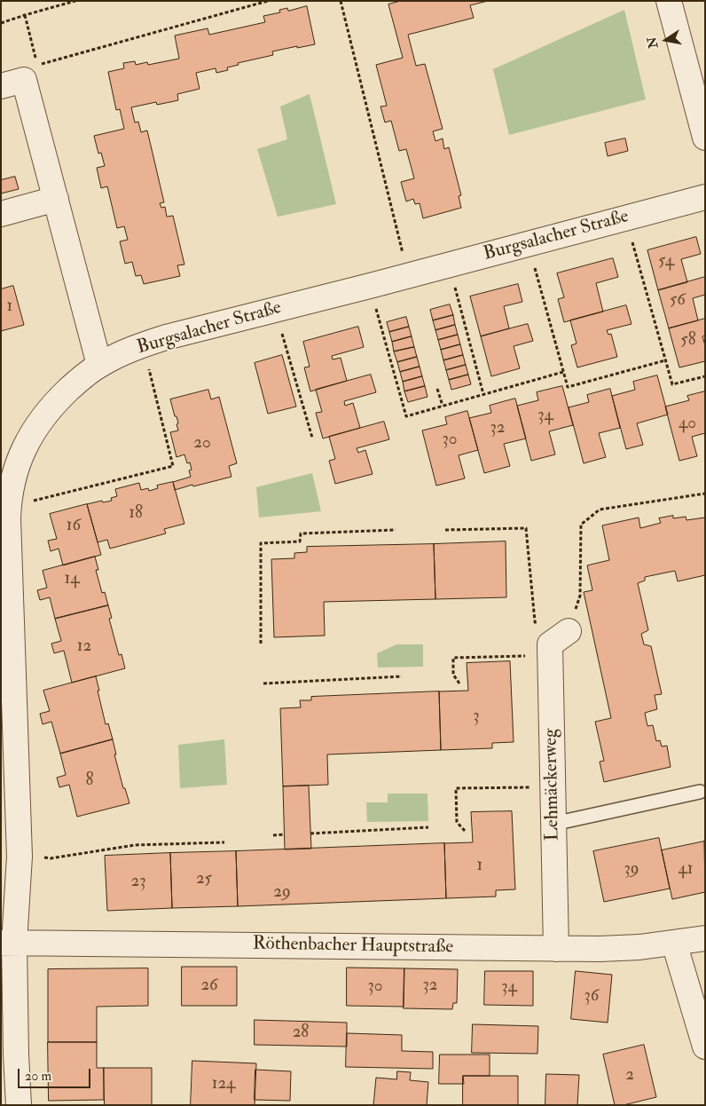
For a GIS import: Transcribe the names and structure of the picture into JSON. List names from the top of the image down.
{
  "streets": {
    "street": ["Burgsalacher Straße", "Lehmäckerweg", "Röthenbacher Hauptstraße"]
  },
  "crossings": [
    ["Burgsalacher Straße", "Röthenbacher Hauptstraße"],
    ["Lehmäckerweg", "Röthenbacher Hauptstraße"]
  ],
  "house_numbers": [
    "54",
    "56",
    "1",
    "58",
    "34",
    "40",
    "32",
    "30",
    "20",
    "18",
    "16",
    "14",
    "12",
    "3",
    "8",
    "1",
    "39",
    "41",
    "25",
    "23",
    "29",
    "26",
    "32",
    "30",
    "34",
    "36",
    "28",
    "2",
    "124"
  ],
  "scale_bar": "20 m",
  "north": "left"
}
